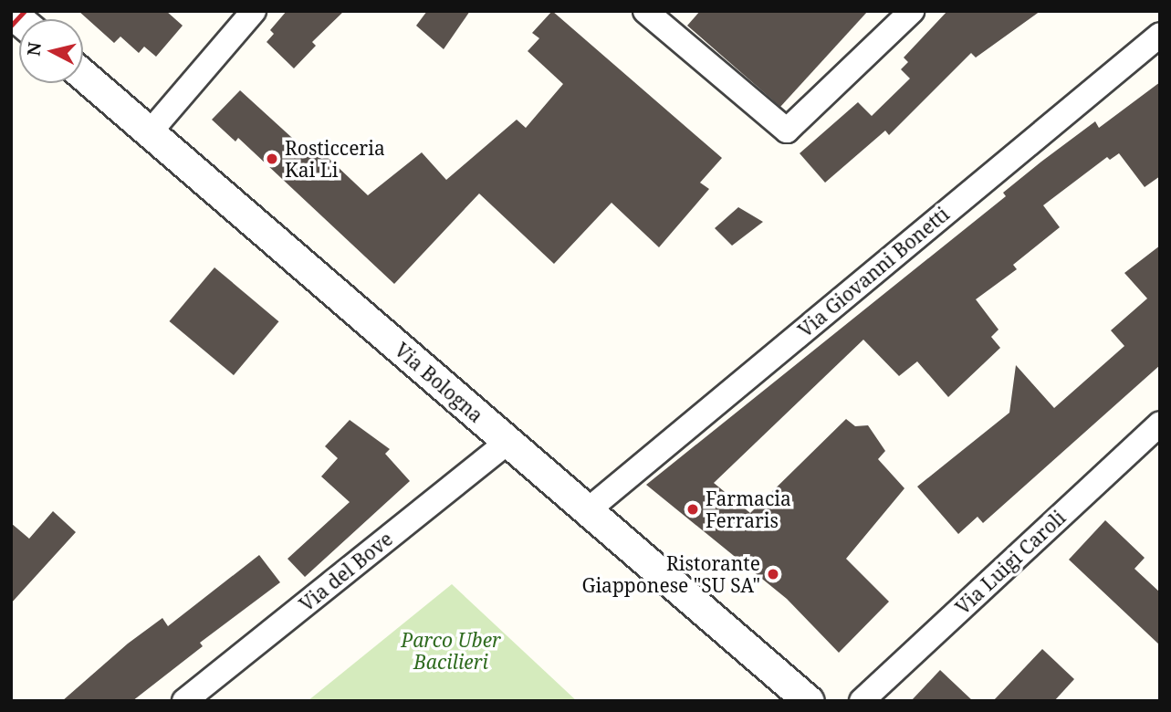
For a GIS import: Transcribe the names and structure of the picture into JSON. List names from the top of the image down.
{
  "streets": {
    "street": [
      "Via Giovanni Bonetti",
      "Via Bologna",
      "Via Luigi Caroli",
      "Via del Bove"
    ]
  },
  "crossings": [
    ["Via Giovanni Bonetti", "Via Bologna"],
    ["Via Bologna", "Via del Bove"]
  ],
  "parks": ["Parco Uber Bacilieri"],
  "places": ["Rosticceria Kai Li", "Farmacia Ferraris", "Ristorante Giapponese \"SU SA\""],
  "north": "left"
}
